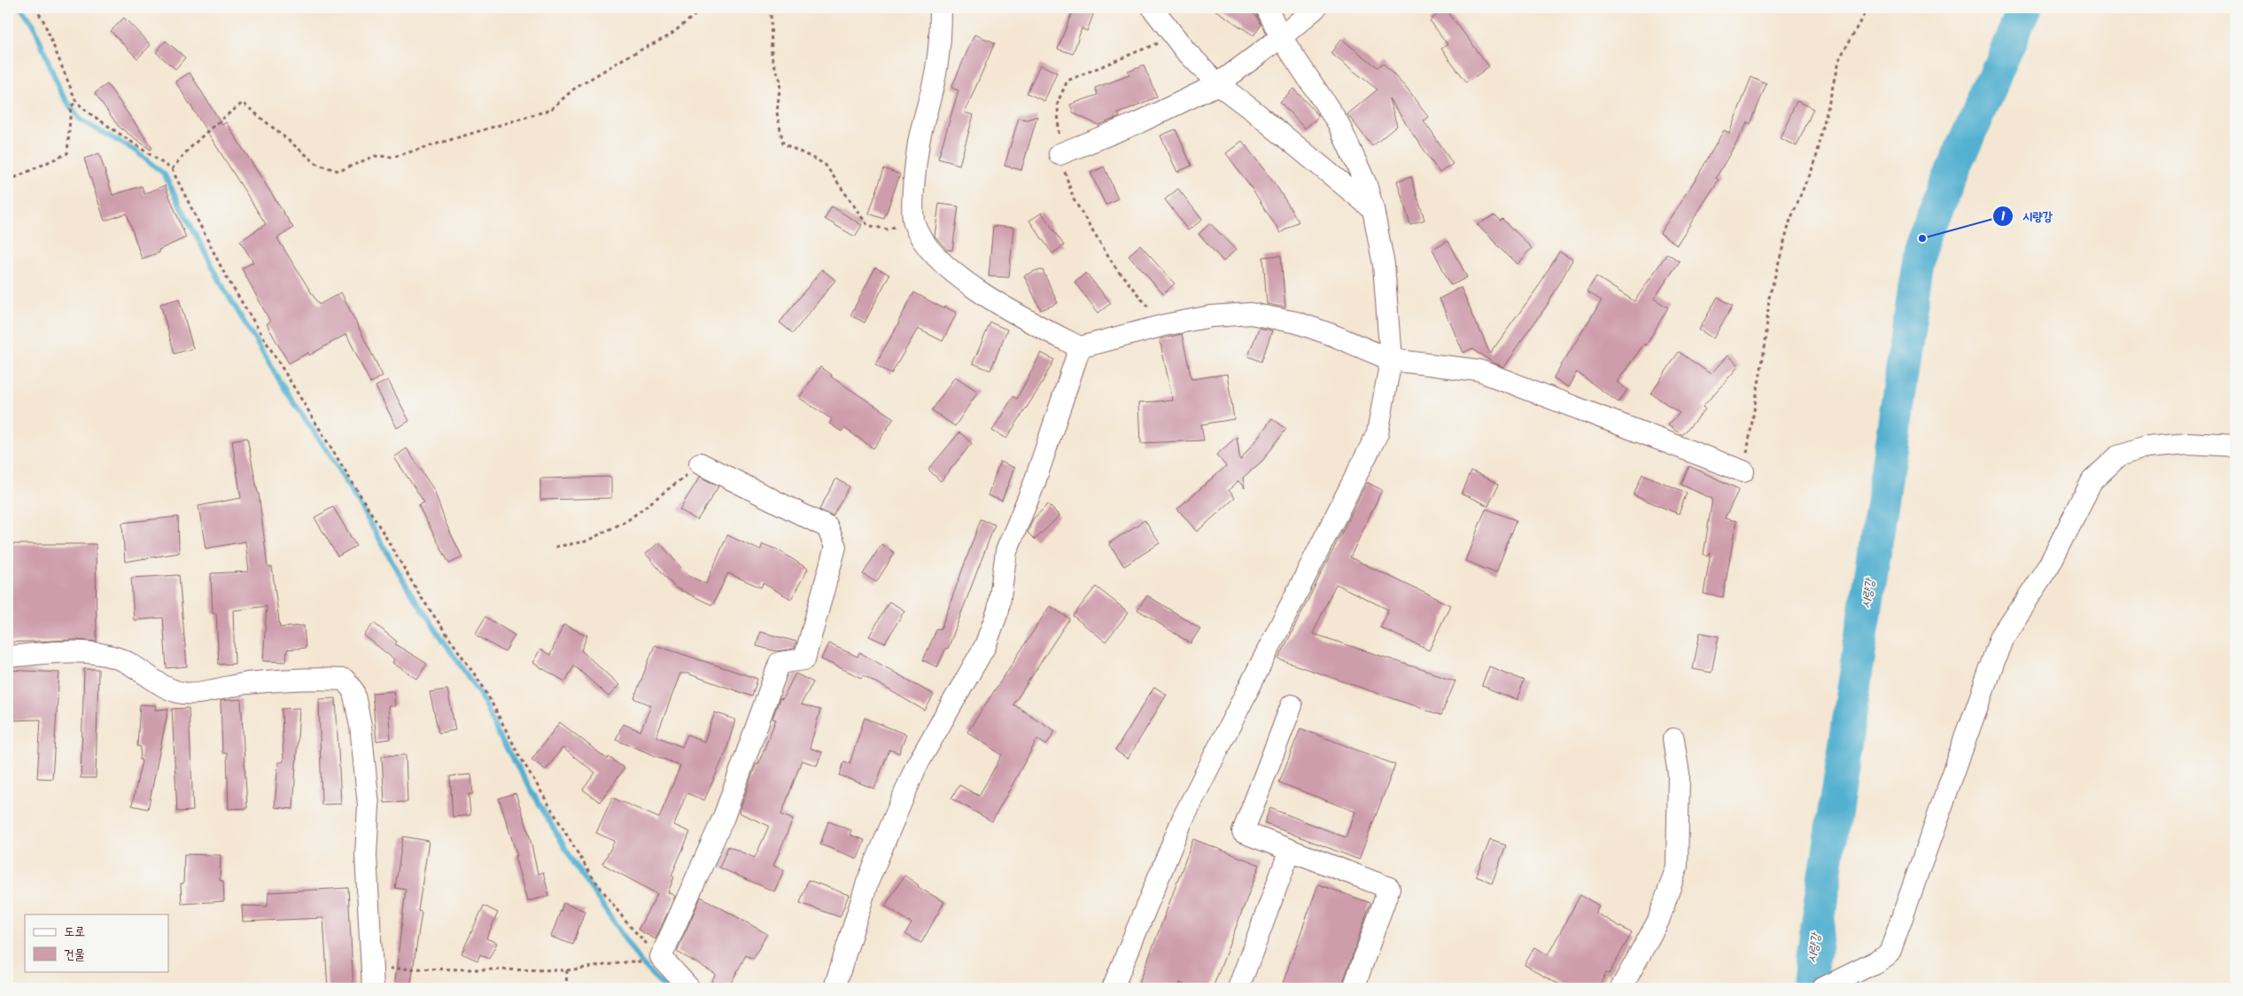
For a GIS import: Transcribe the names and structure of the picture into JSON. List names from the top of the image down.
{
  "water": ["시량강"],
  "places": ["시량강"],
  "legend": ["도로", "건물"]
}
